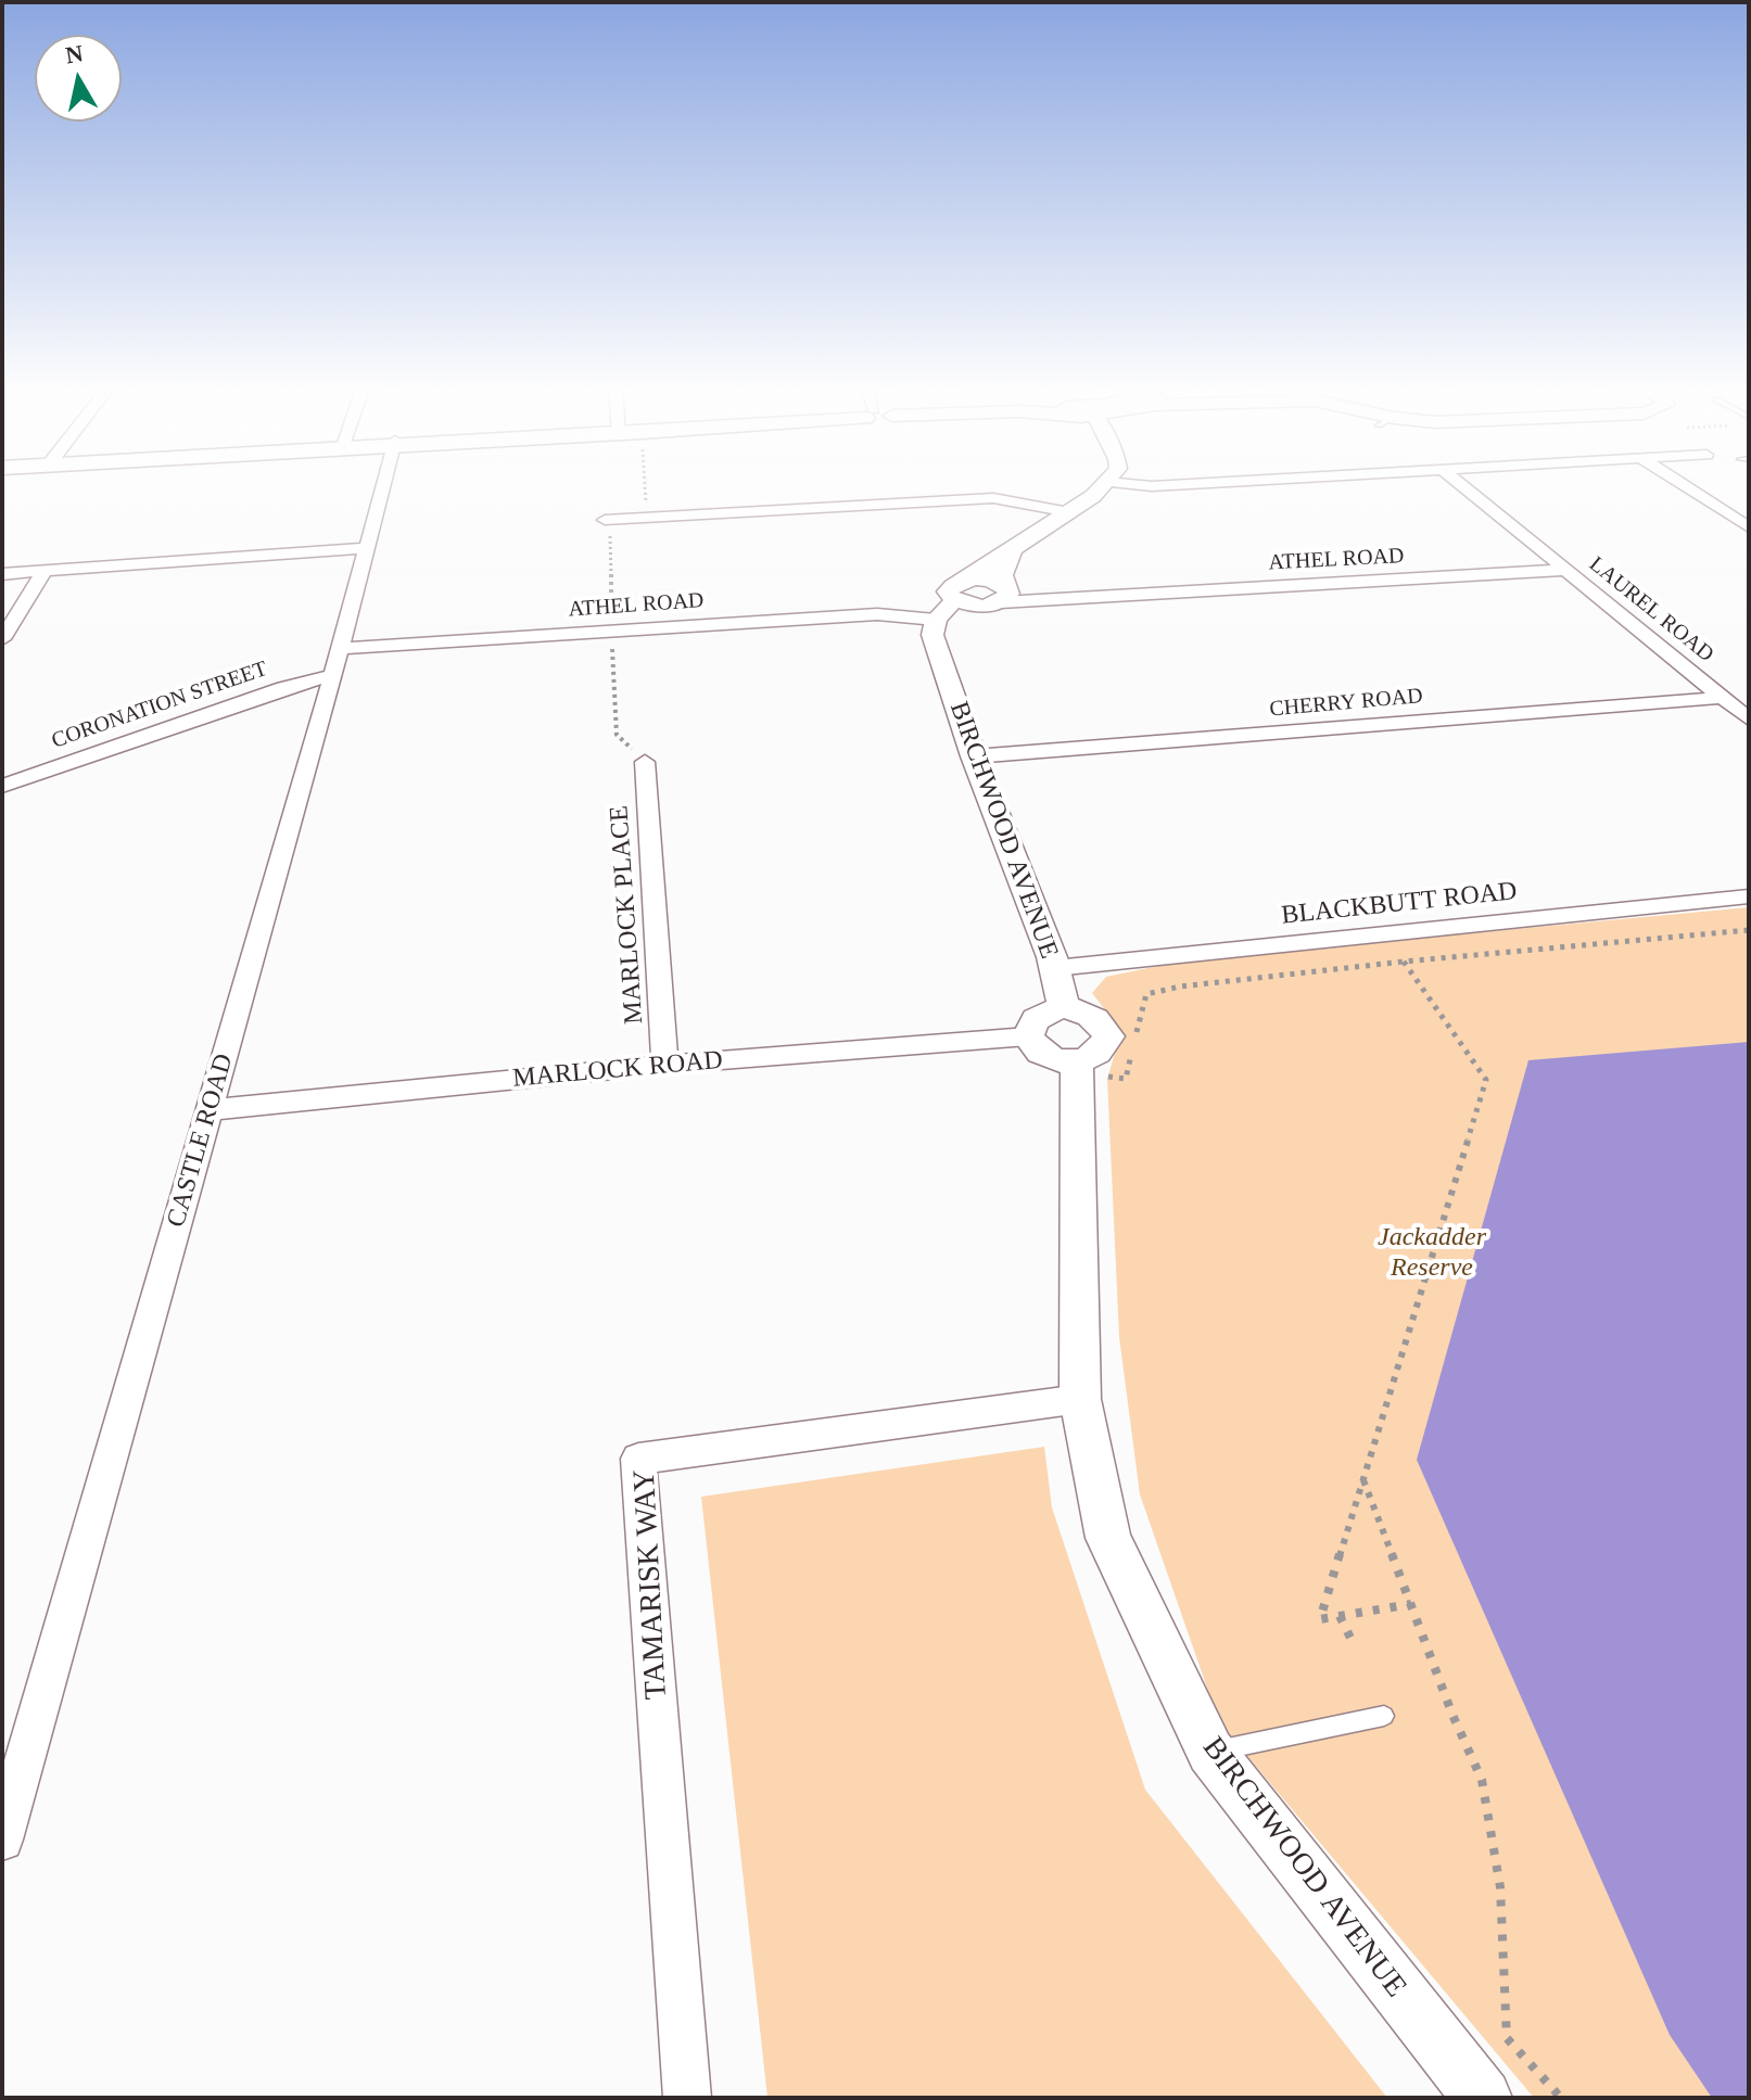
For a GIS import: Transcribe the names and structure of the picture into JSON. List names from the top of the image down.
{
  "streets": {
    "street": [
      "ATHEL ROAD",
      "LAUREL ROAD",
      "CHERRY ROAD",
      "CORONATION STREET",
      "BIRCHWOOD AVENUE",
      "BLACKBUTT ROAD",
      "MARLOCK PLACE",
      "MARLOCK ROAD",
      "CASTLE ROAD",
      "TAMARISK WAY"
    ]
  },
  "crossings": [
    ["ATHEL ROAD", "LAUREL ROAD"],
    ["ATHEL ROAD", "CORONATION STREET"],
    ["ATHEL ROAD", "BIRCHWOOD AVENUE"],
    ["ATHEL ROAD", "CASTLE ROAD"],
    ["LAUREL ROAD", "CHERRY ROAD"],
    ["CHERRY ROAD", "BIRCHWOOD AVENUE"],
    ["CORONATION STREET", "CASTLE ROAD"],
    ["BIRCHWOOD AVENUE", "BLACKBUTT ROAD"],
    ["BIRCHWOOD AVENUE", "MARLOCK ROAD"],
    ["BIRCHWOOD AVENUE", "TAMARISK WAY"],
    ["MARLOCK PLACE", "MARLOCK ROAD"],
    ["MARLOCK ROAD", "CASTLE ROAD"]
  ],
  "parks": ["Jackadder Reserve"],
  "north": "top"
}
